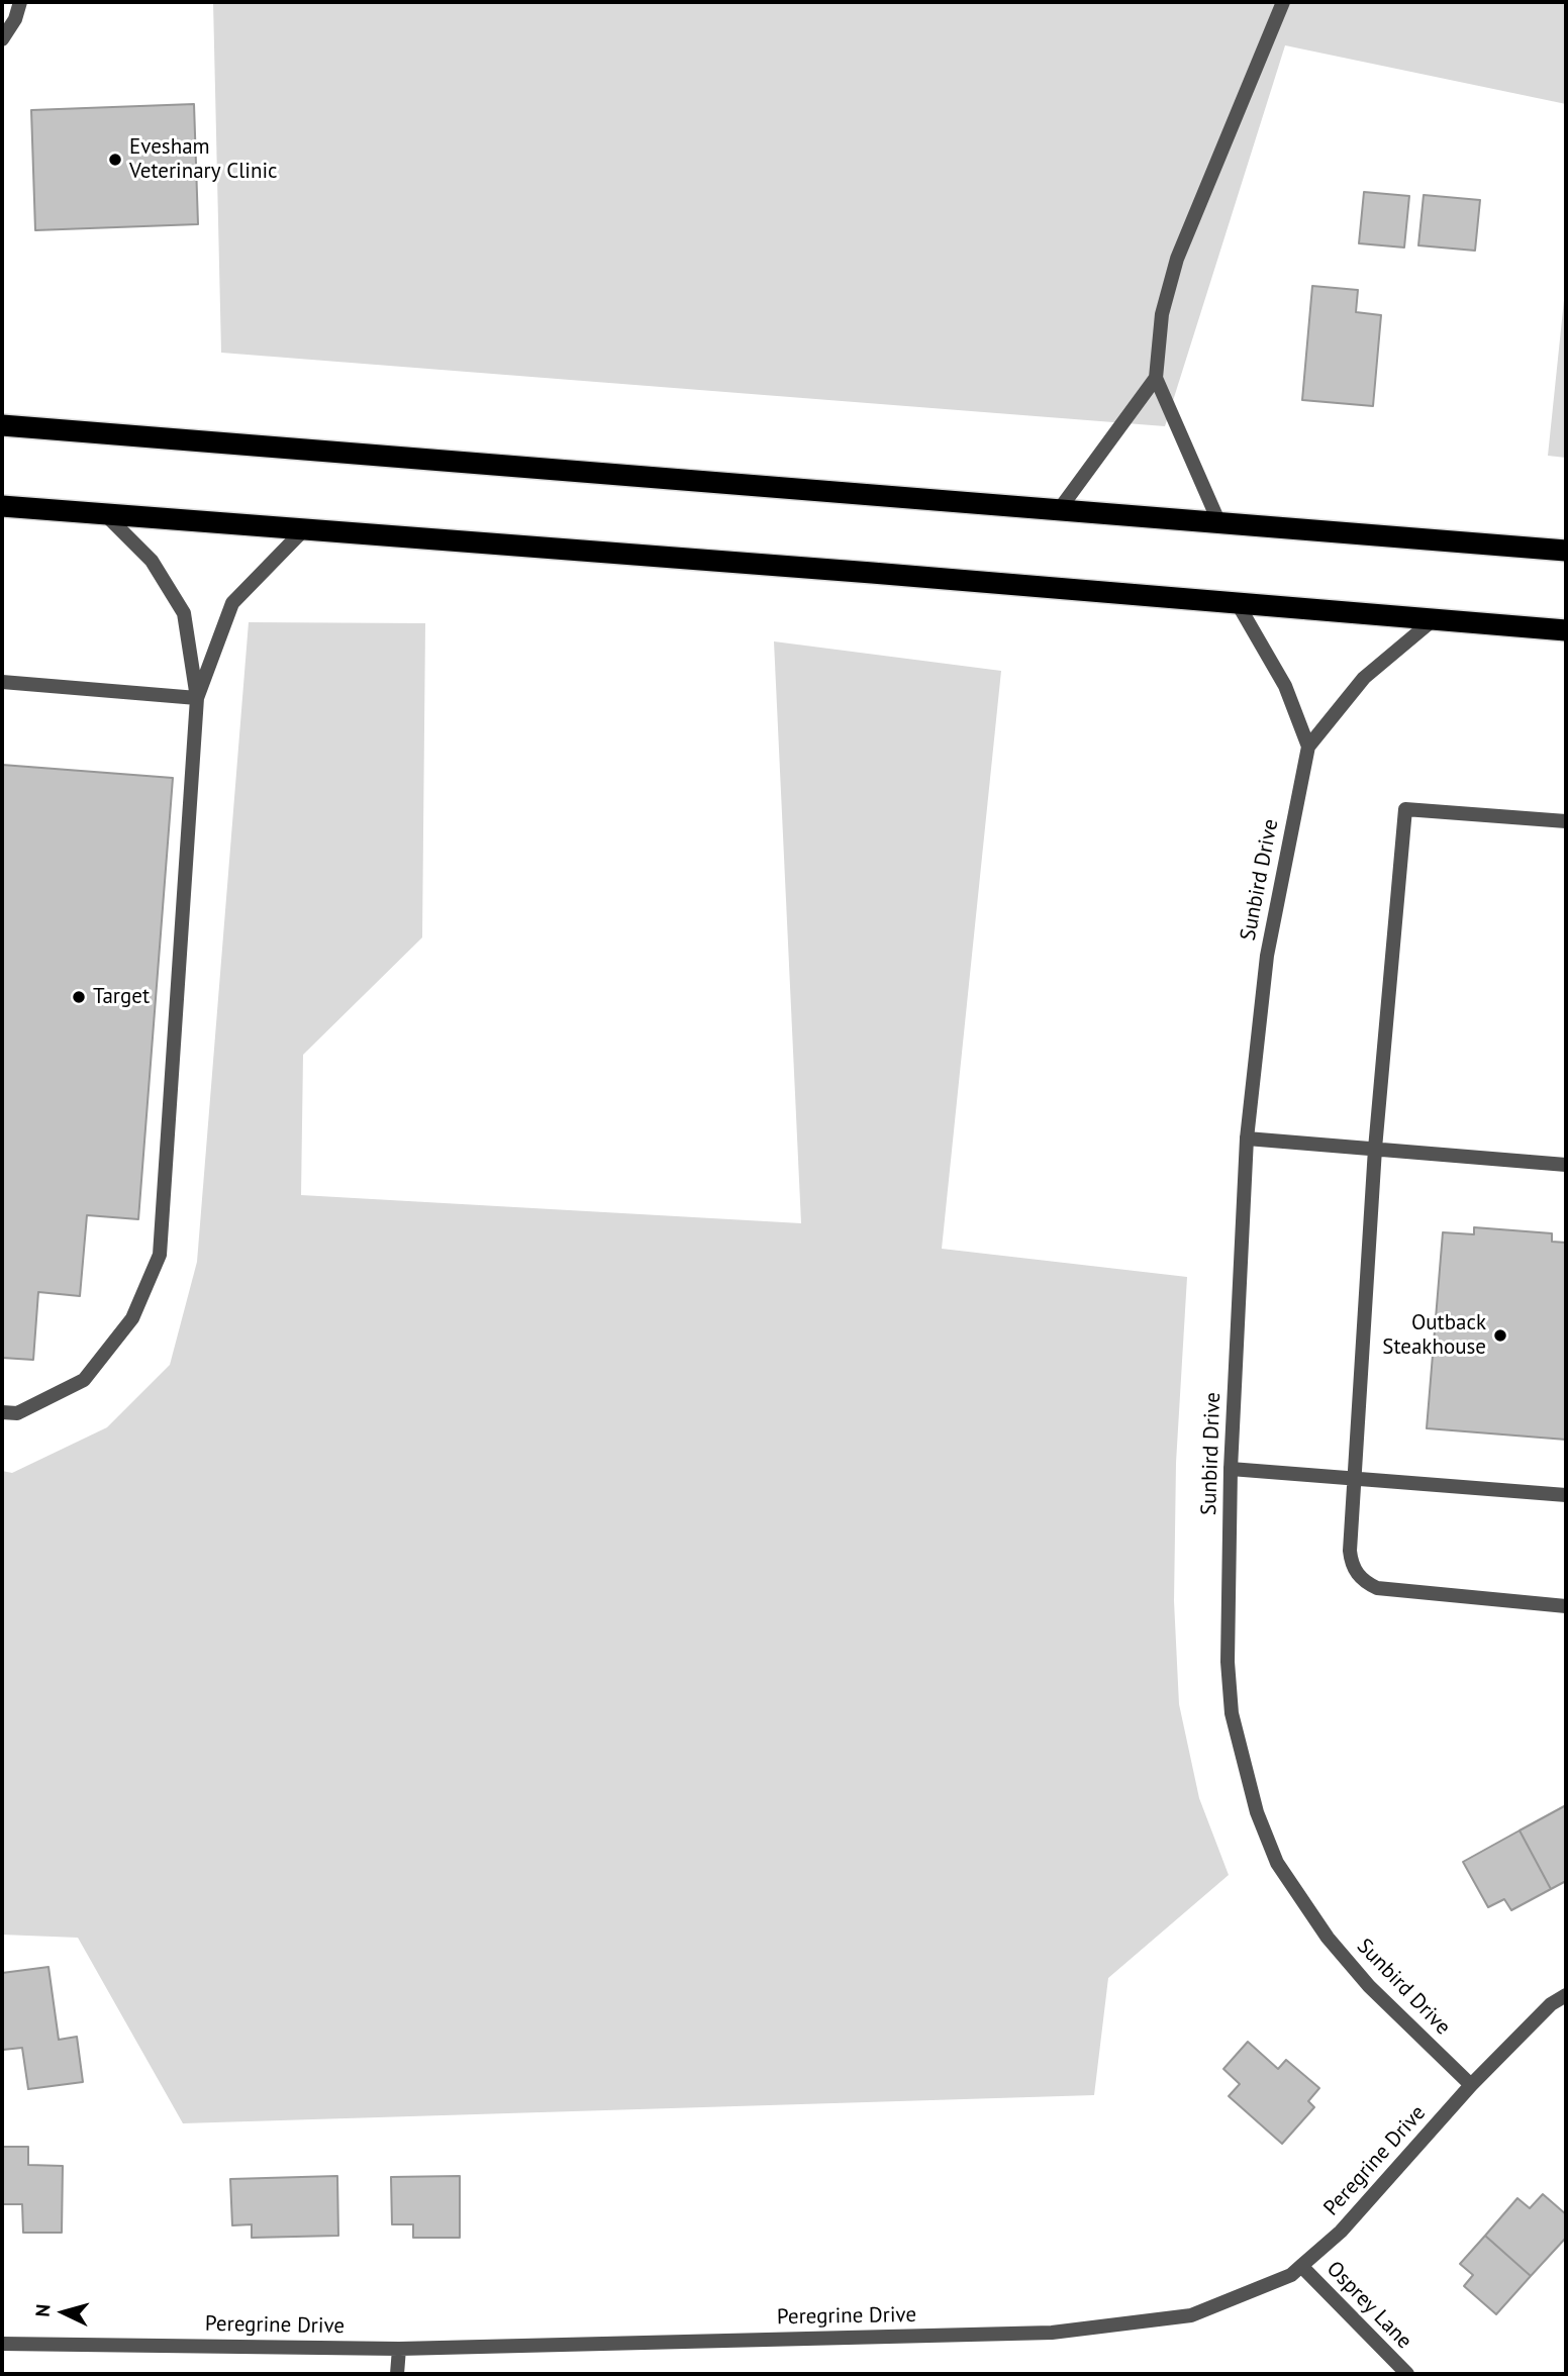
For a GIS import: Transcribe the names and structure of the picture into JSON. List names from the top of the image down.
{
  "streets": {
    "street": ["Sunbird Drive", "Peregrine Drive", "Osprey Lane"]
  },
  "crossings": [
    ["Sunbird Drive", "Peregrine Drive"],
    ["Peregrine Drive", "Osprey Lane"]
  ],
  "places": ["Evesham Veterinary Clinic", "Target", "Outback Steakhouse"],
  "north": "left"
}
